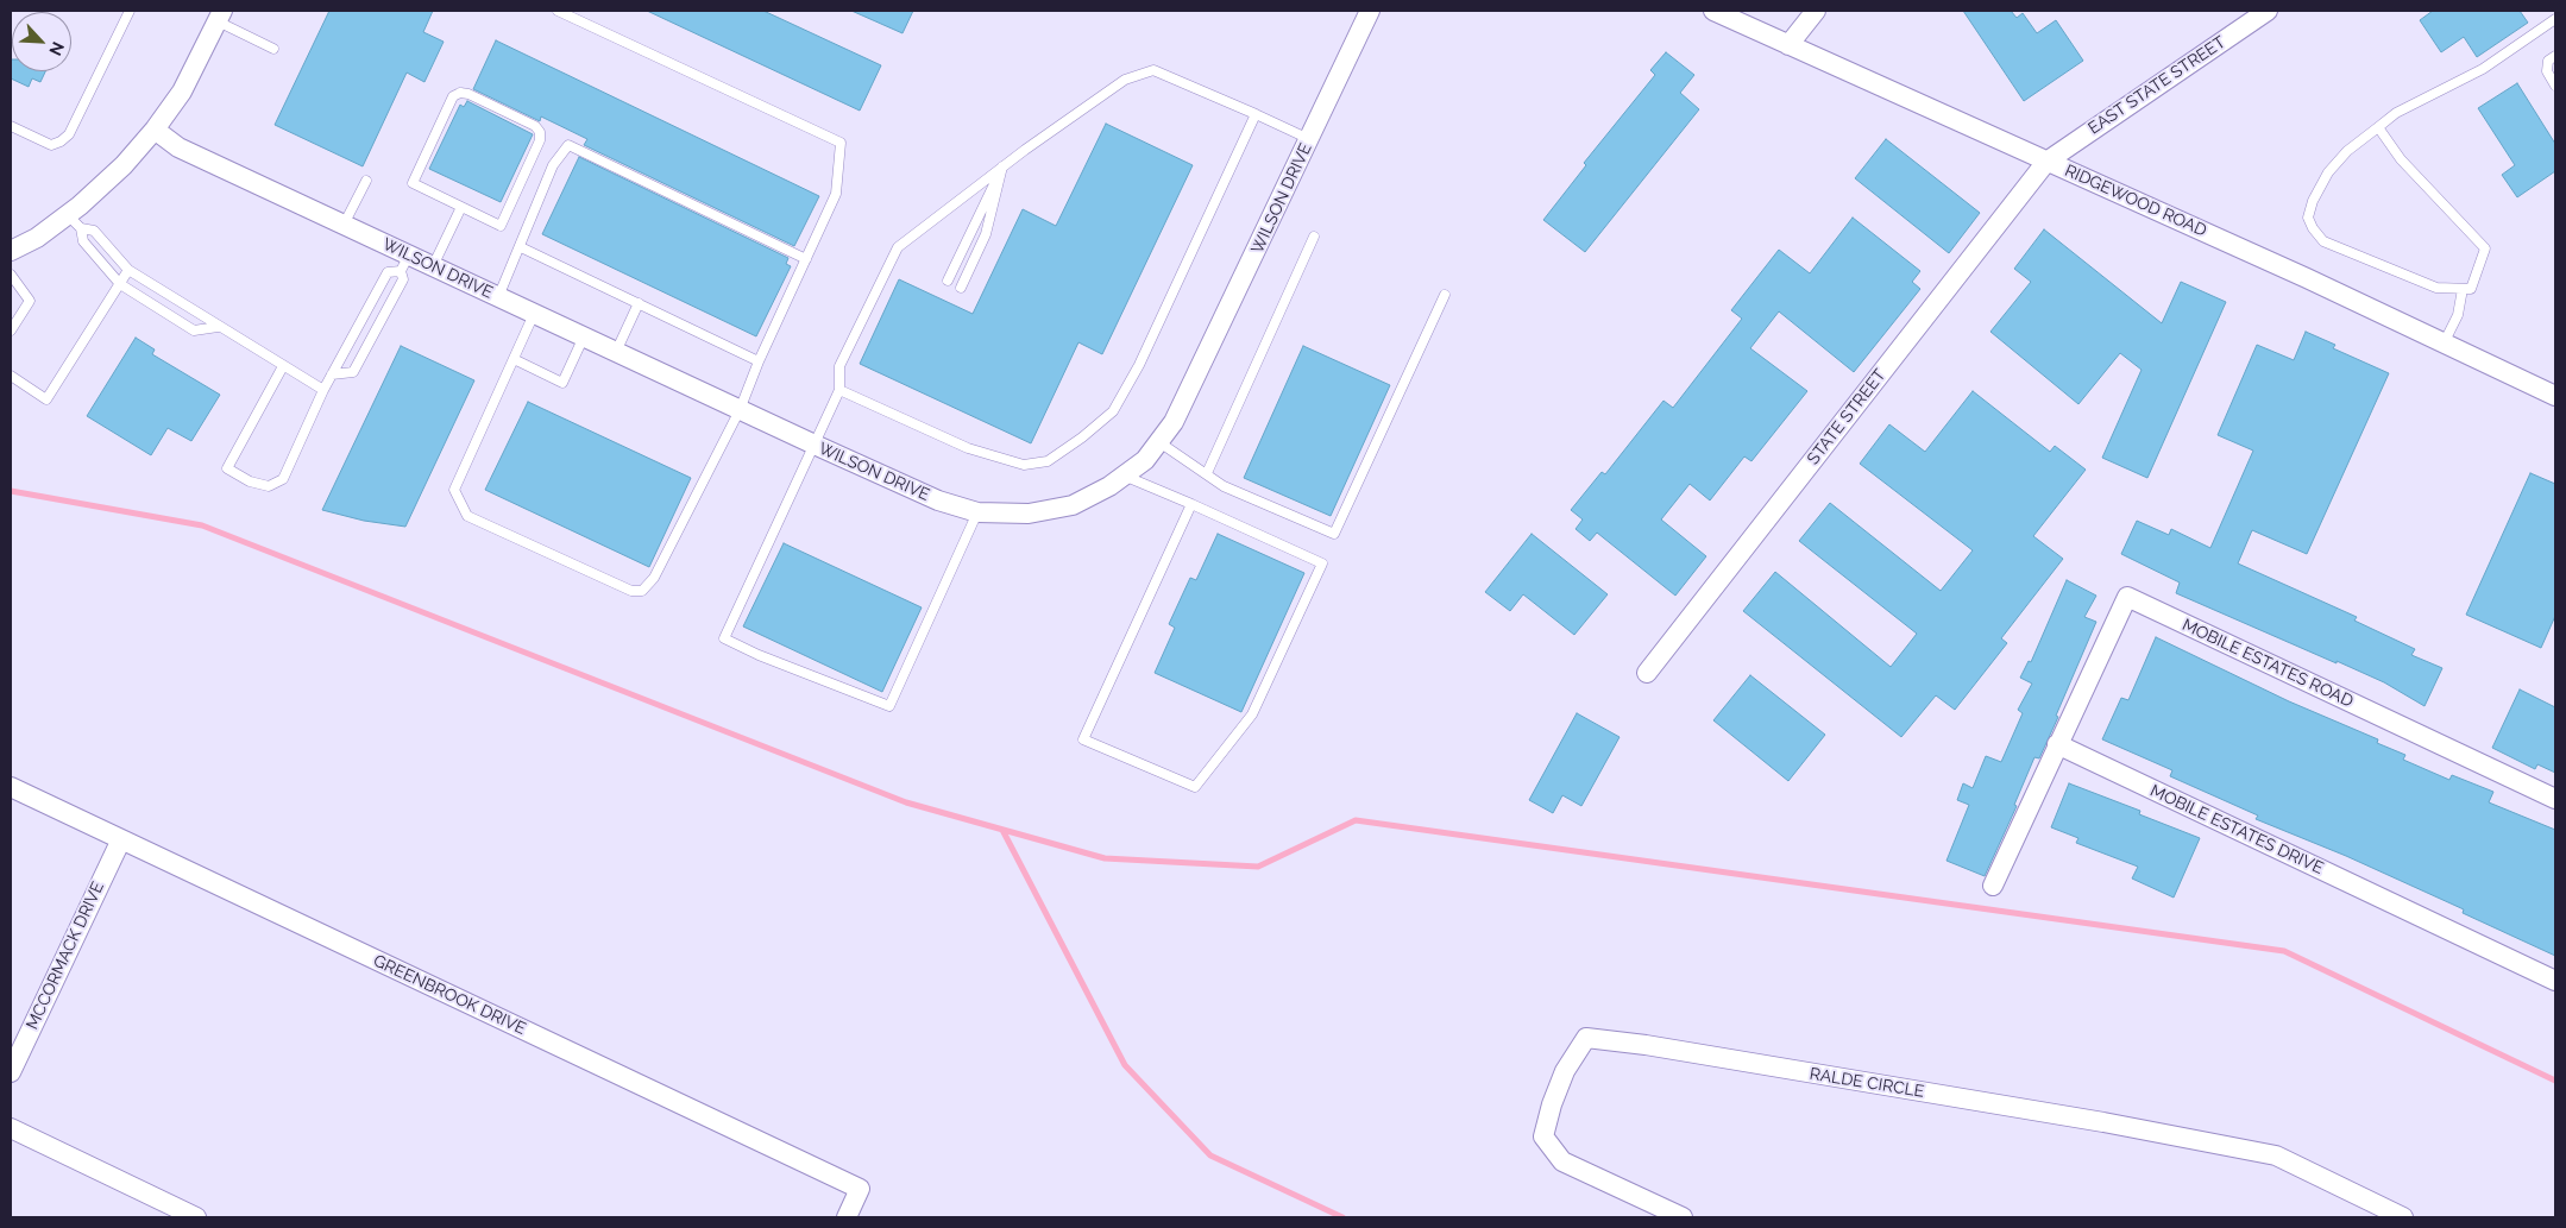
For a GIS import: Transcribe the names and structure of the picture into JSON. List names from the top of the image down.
{
  "streets": {
    "street": [
      "EAST STATE STREET",
      "WILSON DRIVE",
      "RIDGEWOOD ROAD",
      "STATE STREET",
      "MOBILE ESTATES ROAD",
      "MOBILE ESTATES DRIVE",
      "MCCORMACK DRIVE",
      "GREENBROOK DRIVE",
      "RALDE CIRCLE"
    ]
  },
  "crossings": [
    ["EAST STATE STREET", "RIDGEWOOD ROAD"],
    ["EAST STATE STREET", "STATE STREET"],
    ["RIDGEWOOD ROAD", "STATE STREET"],
    ["MOBILE ESTATES ROAD", "MOBILE ESTATES DRIVE"],
    ["MCCORMACK DRIVE", "GREENBROOK DRIVE"]
  ],
  "north": "bottom right"
}
